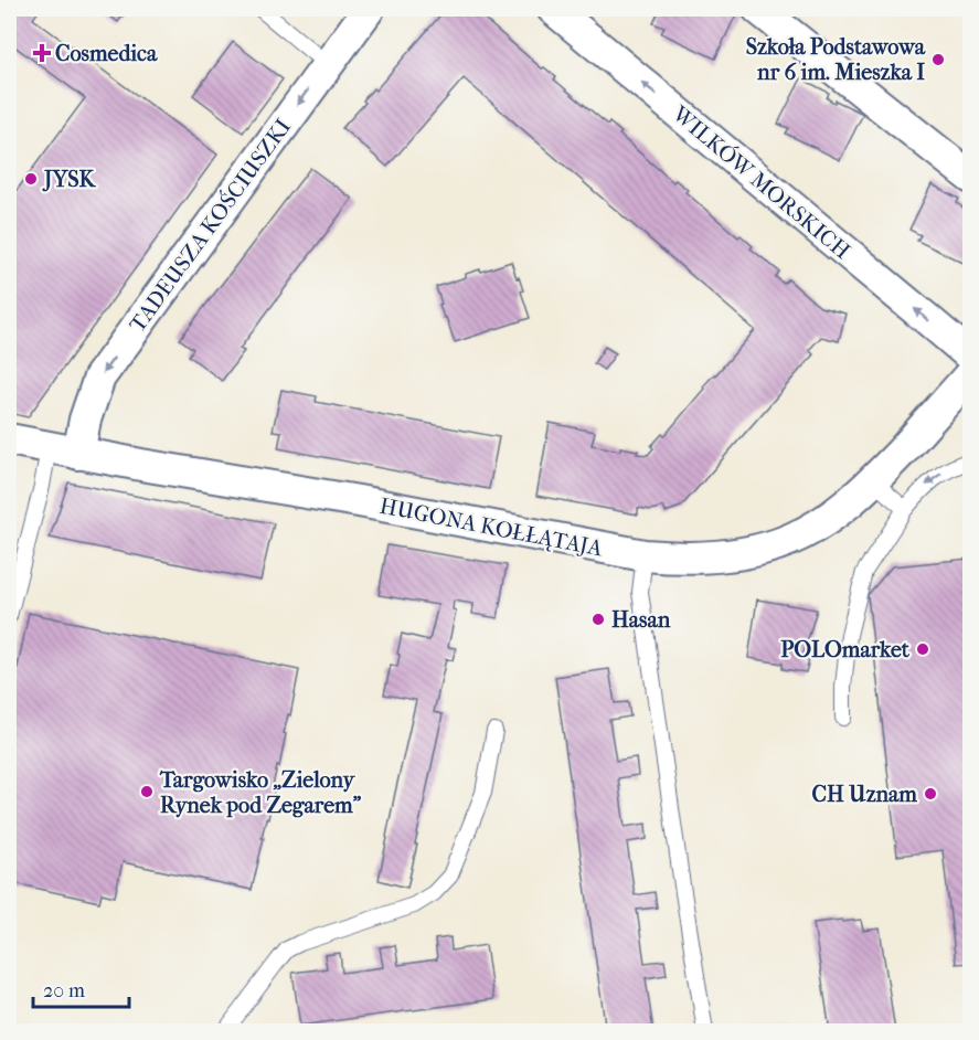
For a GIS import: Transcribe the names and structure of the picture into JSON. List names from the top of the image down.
{
  "streets": {
    "street": ["WILKÓW MORSKICH", "TADEUSZA KOŚCIUSZKI", "HUGONA KOŁŁĄTAJA"]
  },
  "crossings": [
    ["TADEUSZA KOŚCIUSZKI", "HUGONA KOŁŁĄTAJA"]
  ],
  "one_way": ["TADEUSZA KOŚCIUSZKI"],
  "places": {
    "health": ["Cosmedica"],
    "other": [
      "Szkoła Podstawowa nr 6 im. Mieszka I",
      "JYSK",
      "Hasan",
      "POLOmarket",
      "Targowisko „Zielony Rynek pod Zegarem”",
      "CH Uznam"
    ]
  },
  "scale_bar": "20 m"
}
